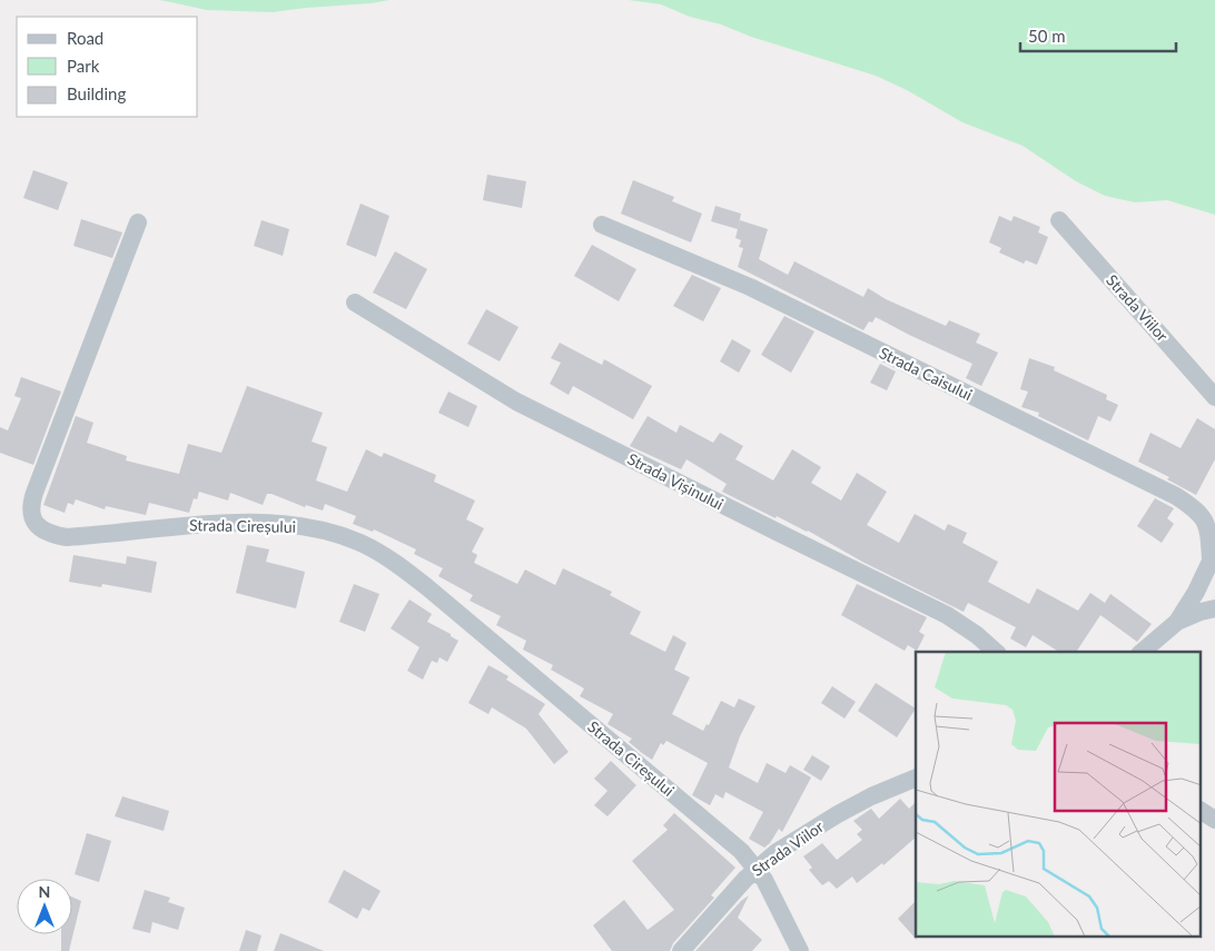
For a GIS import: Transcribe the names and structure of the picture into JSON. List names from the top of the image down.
{
  "streets": {
    "street": [
      "Strada Viilor",
      "Strada Caisului",
      "Strada Vișinului",
      "Strada Cireșului"
    ]
  },
  "crossings": [
    ["Strada Viilor", "Strada Cireșului"]
  ],
  "legend": ["Road", "Park", "Building"],
  "scale_bar": "50 m",
  "north": "top"
}
